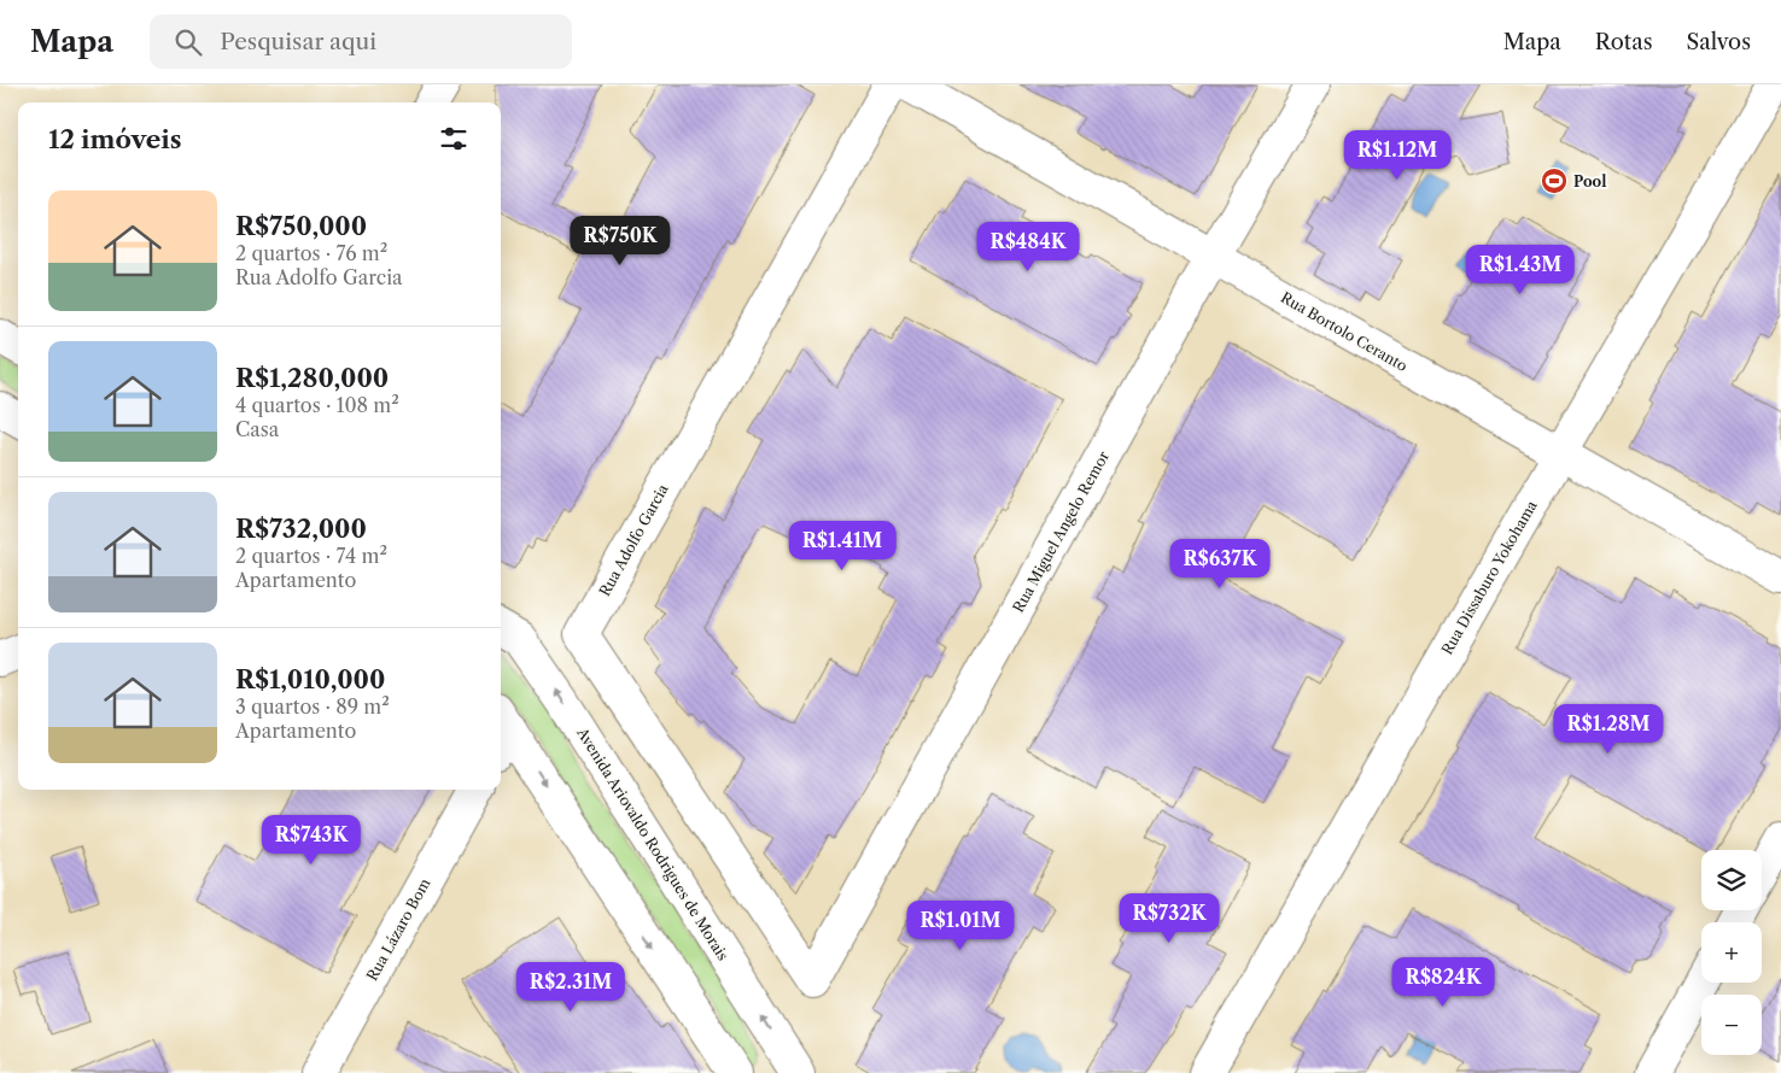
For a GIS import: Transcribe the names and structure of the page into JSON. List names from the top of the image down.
{
  "streets": {
    "street": [
      "Rua Bortolo Ceranto",
      "Rua Miguel Angelo Remor",
      "Rua Adolfo Garcia",
      "Rua Dissaburo Yokohama",
      "Avenida Ariovaldo Rodrigues de Morais",
      "Rua Lázaro Bom"
    ]
  },
  "crossings": [
    ["Rua Bortolo Ceranto", "Rua Miguel Angelo Remor"],
    ["Rua Bortolo Ceranto", "Rua Dissaburo Yokohama"],
    ["Rua Miguel Angelo Remor", "Rua Adolfo Garcia"]
  ],
  "places": {
    "sports": ["Pool"]
  },
  "page": {
    "header": "Mapa",
    "search": "Pesquisar aqui",
    "nav": ["Mapa", "Rotas", "Salvos"],
    "heading": "12 imóveis",
    "price": [
      "R$1.12M",
      "R$750K",
      "R$484K",
      "R$1.43M",
      "R$1.41M",
      "R$637K",
      "R$1.28M",
      "R$743K",
      "R$732K",
      "R$1.01M",
      "R$824K",
      "R$2.31M"
    ],
    "list": [
      {
        "name": "R$750,000",
        "note": "2 quartos · 76 m² · Rua Adolfo Garcia"
      },
      {
        "name": "R$1,280,000",
        "note": "4 quartos · 108 m² · Casa"
      },
      {
        "name": "R$732,000",
        "note": "2 quartos · 74 m² · Apartamento"
      },
      {
        "name": "R$1,010,000",
        "note": "3 quartos · 89 m² · Apartamento"
      }
    ],
    "map_buttons": ["+", "−"]
  }
}
